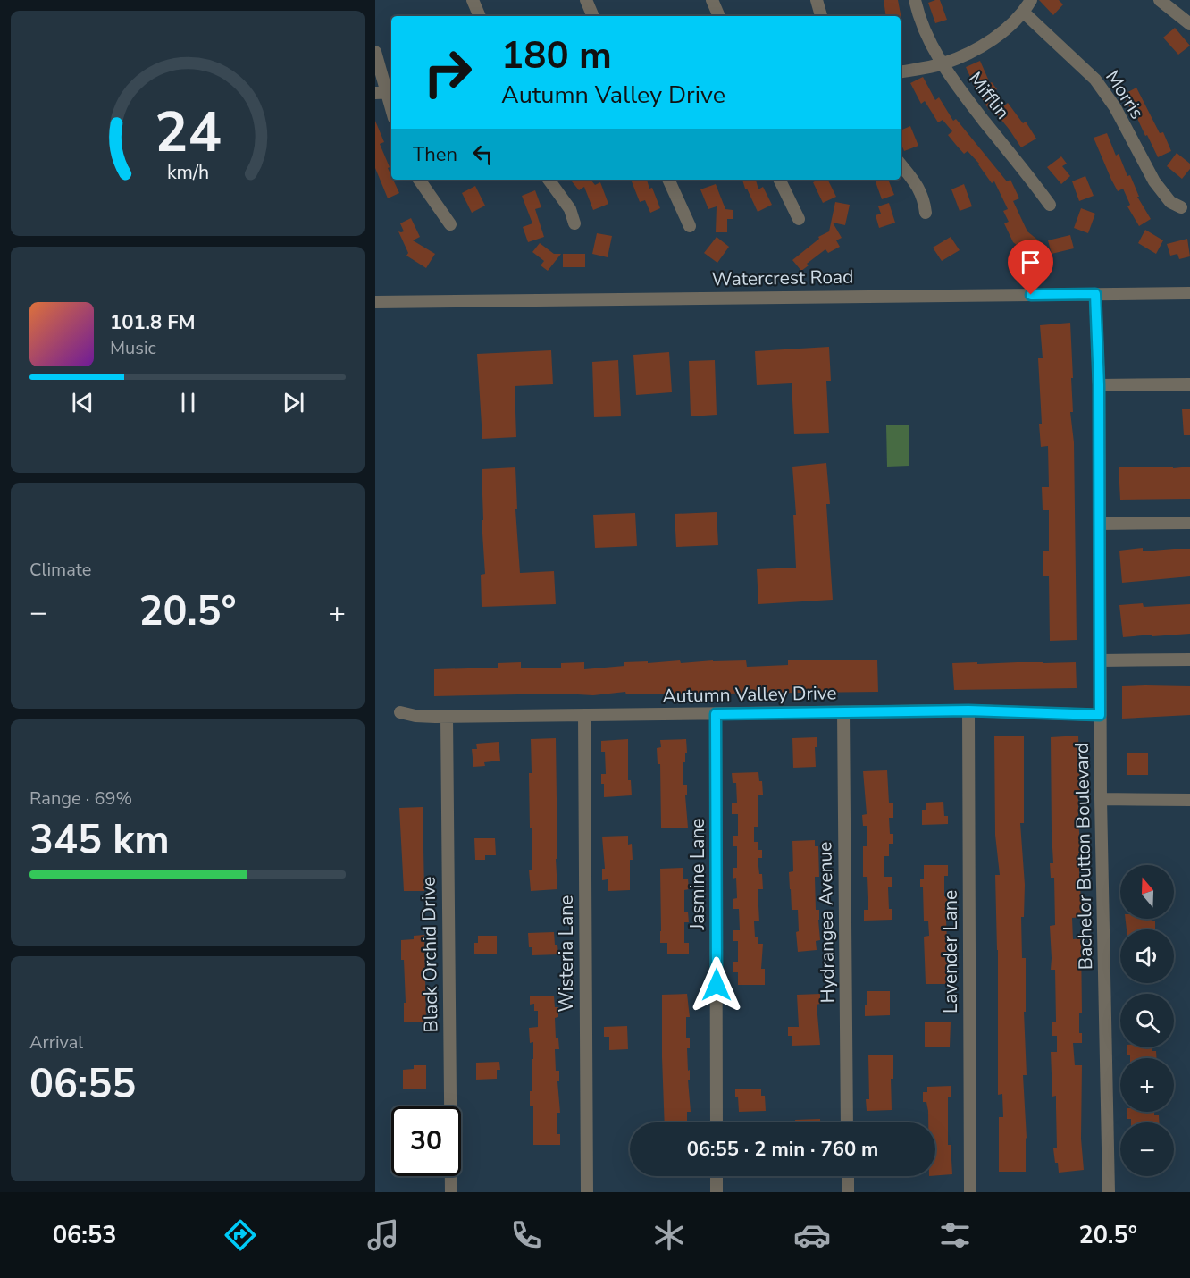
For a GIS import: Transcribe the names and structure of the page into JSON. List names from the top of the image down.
{
  "streets": {
    "street": [
      "Morris",
      "Mifflin",
      "Watercrest Road",
      "Autumn Valley Drive",
      "Bachelor Button Boulevard",
      "Jasmine Lane",
      "Hydrangea Avenue",
      "Lavender Lane",
      "Wisteria Lane",
      "Black Orchid Drive"
    ]
  },
  "crossings": [
    ["Watercrest Road", "Bachelor Button Boulevard"],
    ["Autumn Valley Drive", "Bachelor Button Boulevard"],
    ["Autumn Valley Drive", "Jasmine Lane"],
    ["Autumn Valley Drive", "Hydrangea Avenue"],
    ["Autumn Valley Drive", "Lavender Lane"],
    ["Autumn Valley Drive", "Wisteria Lane"],
    ["Autumn Valley Drive", "Black Orchid Drive"]
  ],
  "north": "top",
  "page": {
    "turn": ["180 m", "Autumn Valley Drive"],
    "then": "Then",
    "song": ["101.8 FM", "Music"],
    "tile": [
      "Climate",
      ["Range · 69%", "345 km"],
      ["Arrival", "06:55"]
    ],
    "heat": ["−", "20.5°", "+"],
    "map_buttons": ["+", "−"],
    "limit": "30",
    "trip": "06:55 · 2 min · 760 m",
    "tabs": ["06:53", "20.5°"],
    "gauge": ["24", "km/h"]
  }
}
